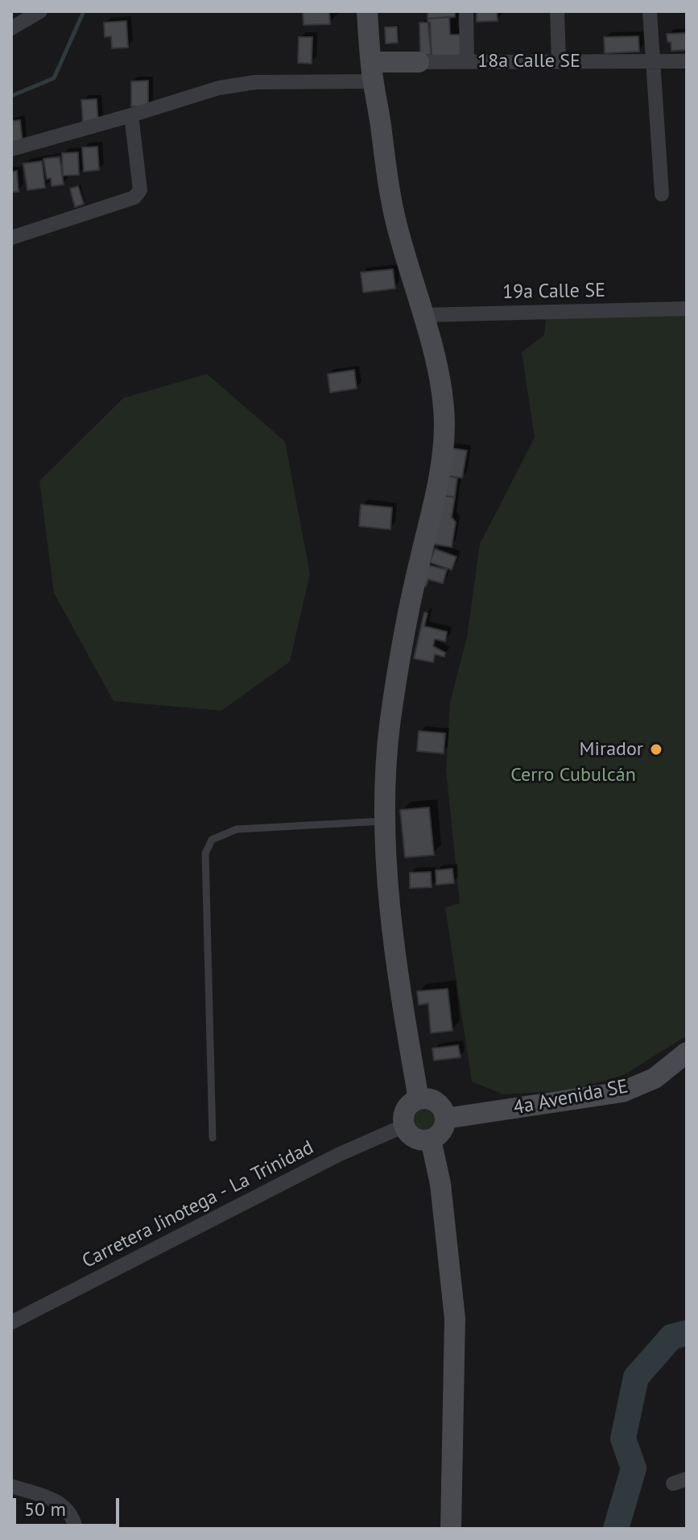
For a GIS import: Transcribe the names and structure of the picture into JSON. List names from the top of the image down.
{
  "streets": {
    "main road": ["18a Calle SE", "4a Avenida SE"],
    "street": ["19a Calle SE", "Carretera Jinotega - La Trinidad"]
  },
  "crossings": [
    ["4a Avenida SE", "Carretera Jinotega - La Trinidad"]
  ],
  "parks": ["Cerro Cubulcán"],
  "places": ["Mirador"],
  "scale_bar": "50 m"
}
